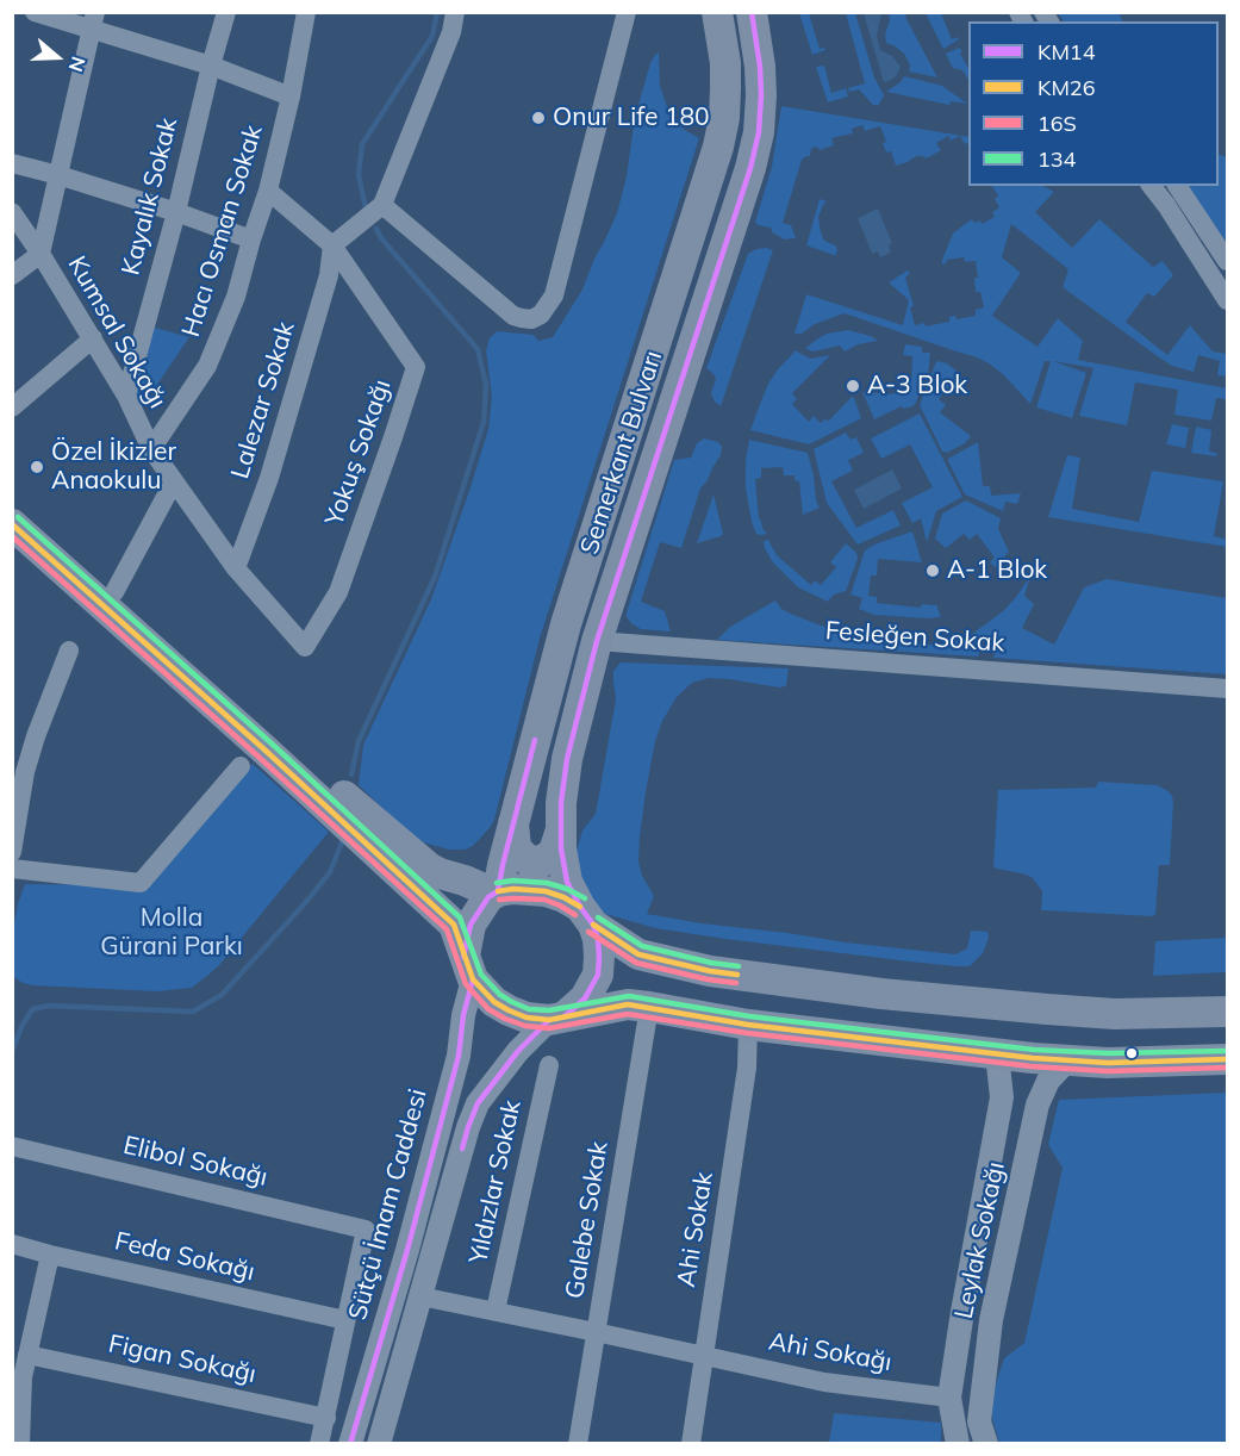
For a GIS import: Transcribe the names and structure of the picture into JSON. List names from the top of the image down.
{
  "streets": {
    "main road": ["Semerkant Bulvarı"],
    "street": [
      "Kayalık Sokak",
      "Hacı Osman Sokak",
      "Kumsal Sokağı",
      "Lalezar Sokak",
      "Yokuş Sokağı",
      "Fesleğen Sokak",
      "Elibol Sokağı",
      "Yıldızlar Sokak",
      "Sütçü İmam Caddesi",
      "Galebe Sokak",
      "Ahi Sokak",
      "Leylak Sokağı",
      "Feda Sokağı",
      "Ahi Sokağı",
      "Figan Sokağı"
    ]
  },
  "crossings": [
    ["Kayalık Sokak", "Kumsal Sokağı"],
    ["Hacı Osman Sokak", "Kumsal Sokağı"],
    ["Hacı Osman Sokak", "Yokuş Sokağı"],
    ["Kumsal Sokağı", "Lalezar Sokak"],
    ["Kumsal Sokağı", "Yokuş Sokağı"],
    ["Lalezar Sokak", "Yokuş Sokağı"],
    ["Semerkant Bulvarı", "Fesleğen Sokak"],
    ["Semerkant Bulvarı", "Sütçü İmam Caddesi"],
    ["Elibol Sokağı", "Feda Sokağı"],
    ["Yıldızlar Sokak", "Ahi Sokağı"],
    ["Galebe Sokak", "Ahi Sokağı"],
    ["Ahi Sokak", "Ahi Sokağı"],
    ["Leylak Sokağı", "Ahi Sokağı"]
  ],
  "parks": ["Molla Gürani Parkı"],
  "places": [
    "Onur Life 180",
    "A-3 Blok",
    "Özel İkizler Anaokulu",
    "A-1 Blok"
  ],
  "lines": [
    "transit line KM14",
    "transit line 134",
    "transit line KM26",
    "transit line 16S"
  ],
  "legend": [
    "KM14",
    "KM26",
    "16S",
    "134"
  ],
  "north": "right"
}
